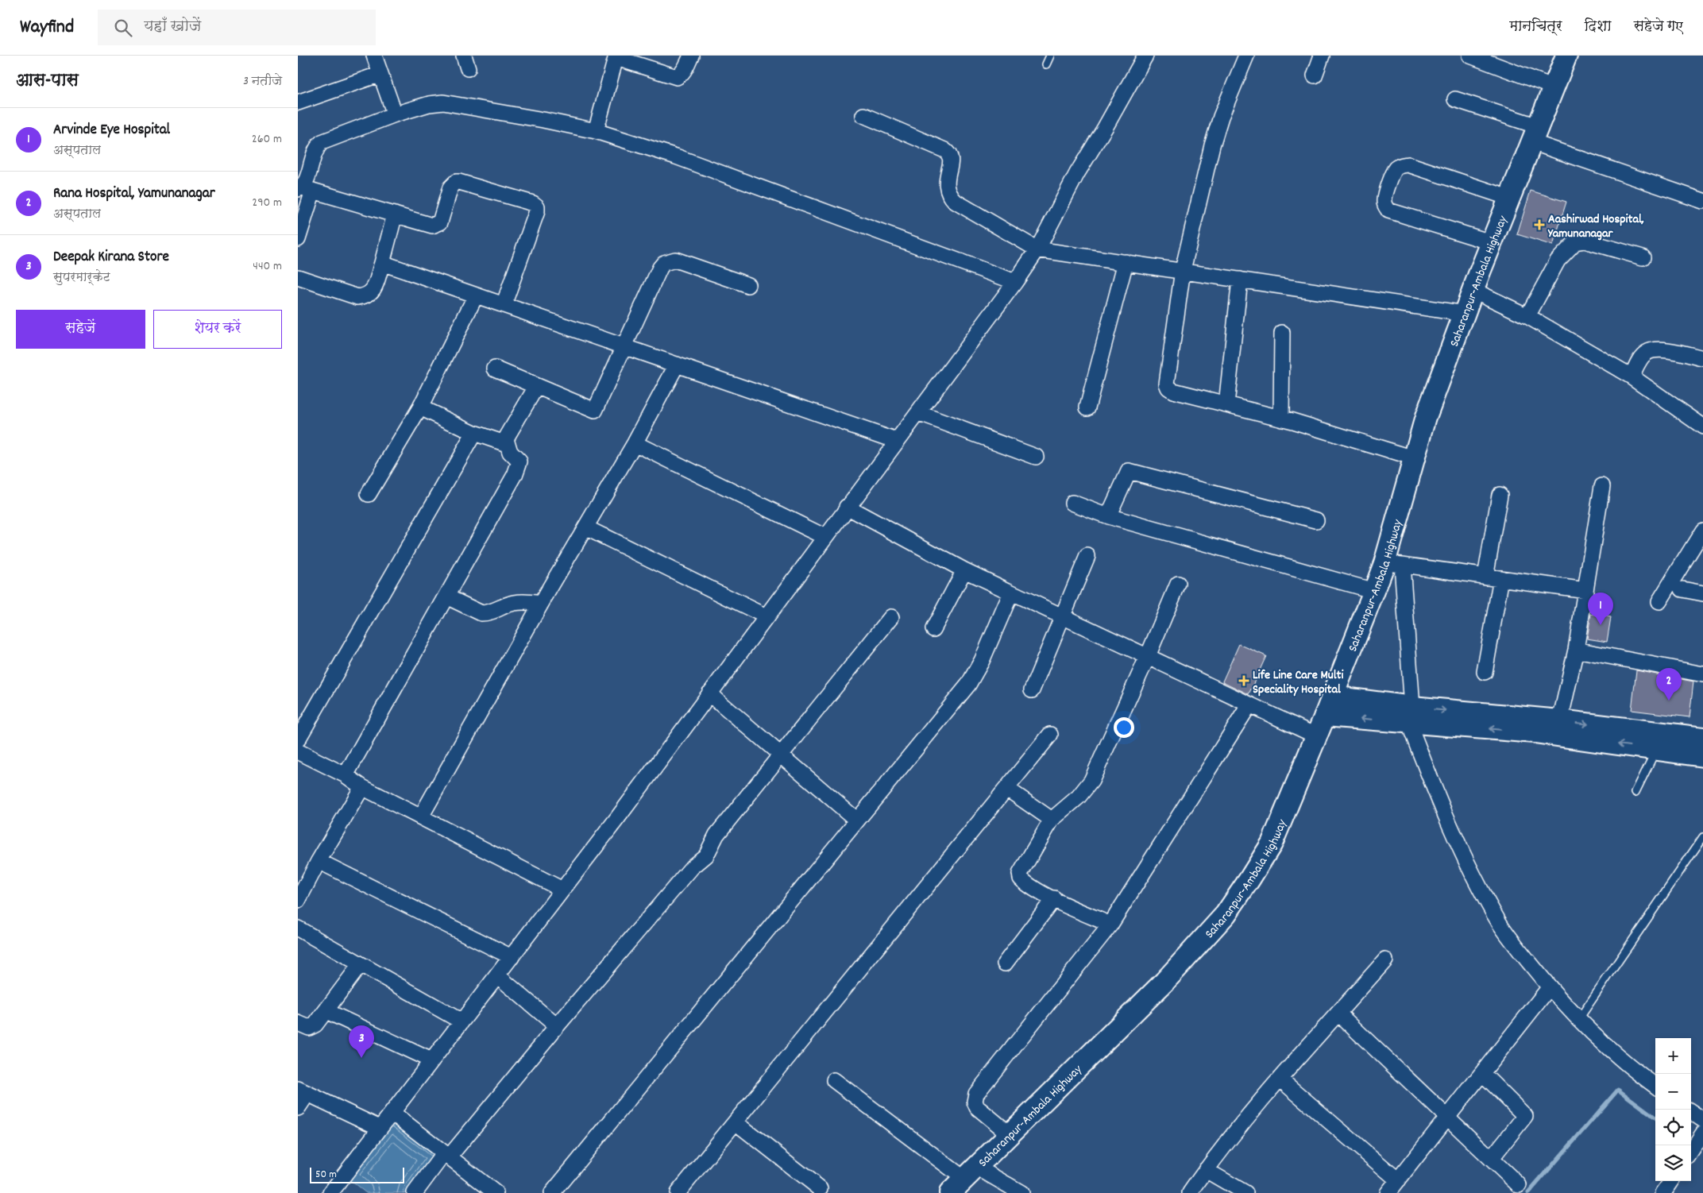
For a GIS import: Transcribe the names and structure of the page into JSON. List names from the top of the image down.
{
  "streets": {
    "main road": ["Saharanpur-Ambala Highway"]
  },
  "places": {
    "health": ["Aashirwad Hospital, Yamunanagar", "Life Line Care Multi Speciality Hospital"]
  },
  "scale_bar": "50 m",
  "page": {
    "header": "Wayfind",
    "search": "यहाँ खोजें",
    "nav": ["मानचित्र", "दिशा", "सहेजे गए"],
    "heading": ["आस-पास", "3 नतीजे"],
    "list": [
      {
        "mark": "1",
        "name": "Arvinde Eye Hospital",
        "note": "अस्पताल",
        "value": "260 m"
      },
      {
        "mark": "2",
        "name": "Rana Hospital, Yamunanagar",
        "note": "अस्पताल",
        "value": "290 m"
      },
      {
        "mark": "3",
        "name": "Deepak Kirana Store",
        "note": "सुपरमार्केट",
        "value": "440 m"
      }
    ],
    "buttons": ["सहेजें", "शेयर करें"],
    "pins": ["1", "2", "3"],
    "map_buttons": ["+", "−"],
    "scale": "50 m"
  }
}
